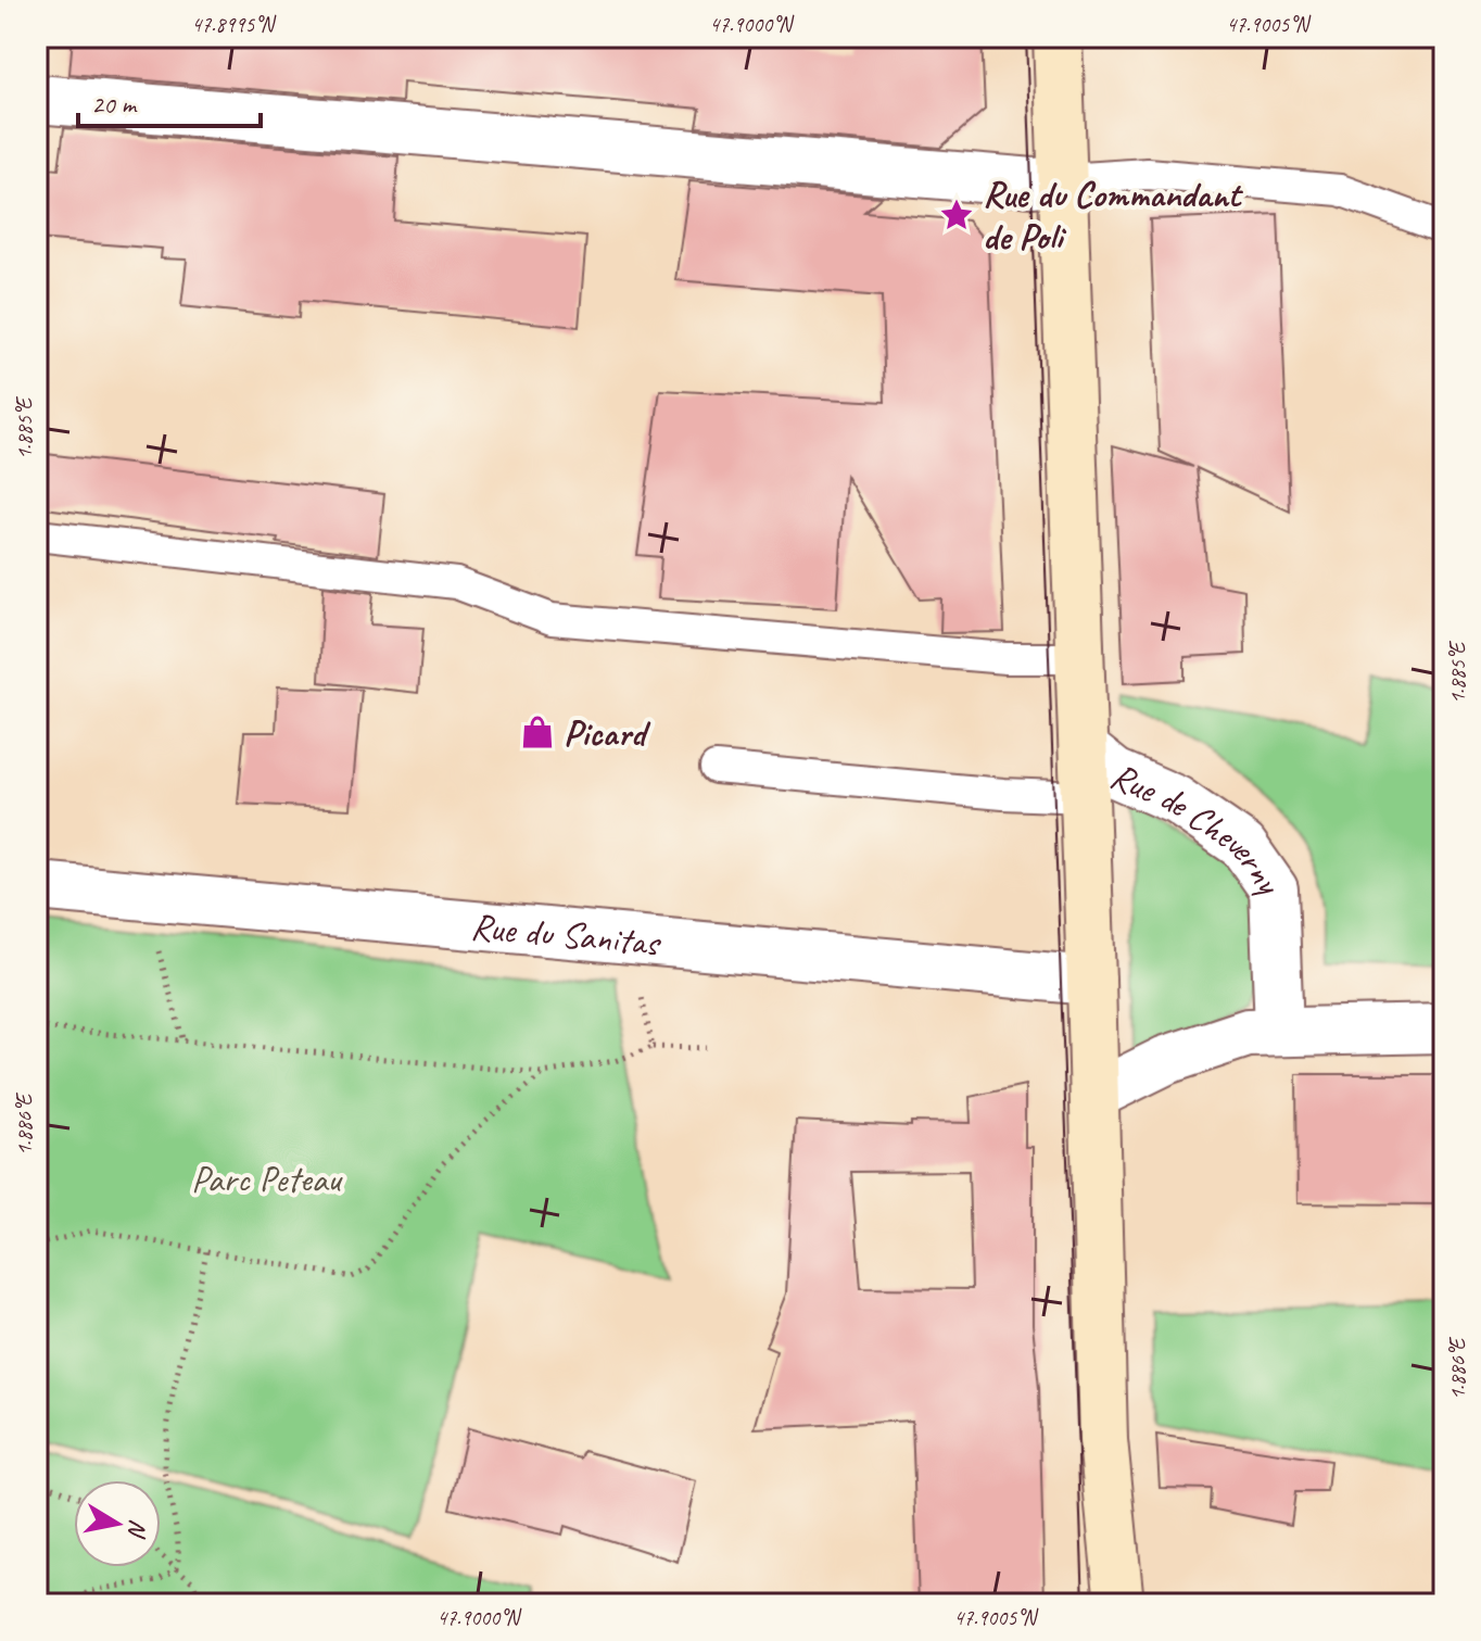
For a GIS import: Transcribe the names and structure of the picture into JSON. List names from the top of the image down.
{
  "streets": {
    "street": ["Rue de Cheverny", "Rue du Sanitas"]
  },
  "parks": ["Parc Peteau"],
  "places": {
    "place": ["Rue du Commandant de Poli"],
    "shop": ["Picard"]
  },
  "scale_bar": "20 m",
  "north": "right",
  "coordinates": [
    "47.8995°N",
    "47.9000°N",
    "47.9005°N",
    "1.885°E",
    "1.886°E"
  ]
}
